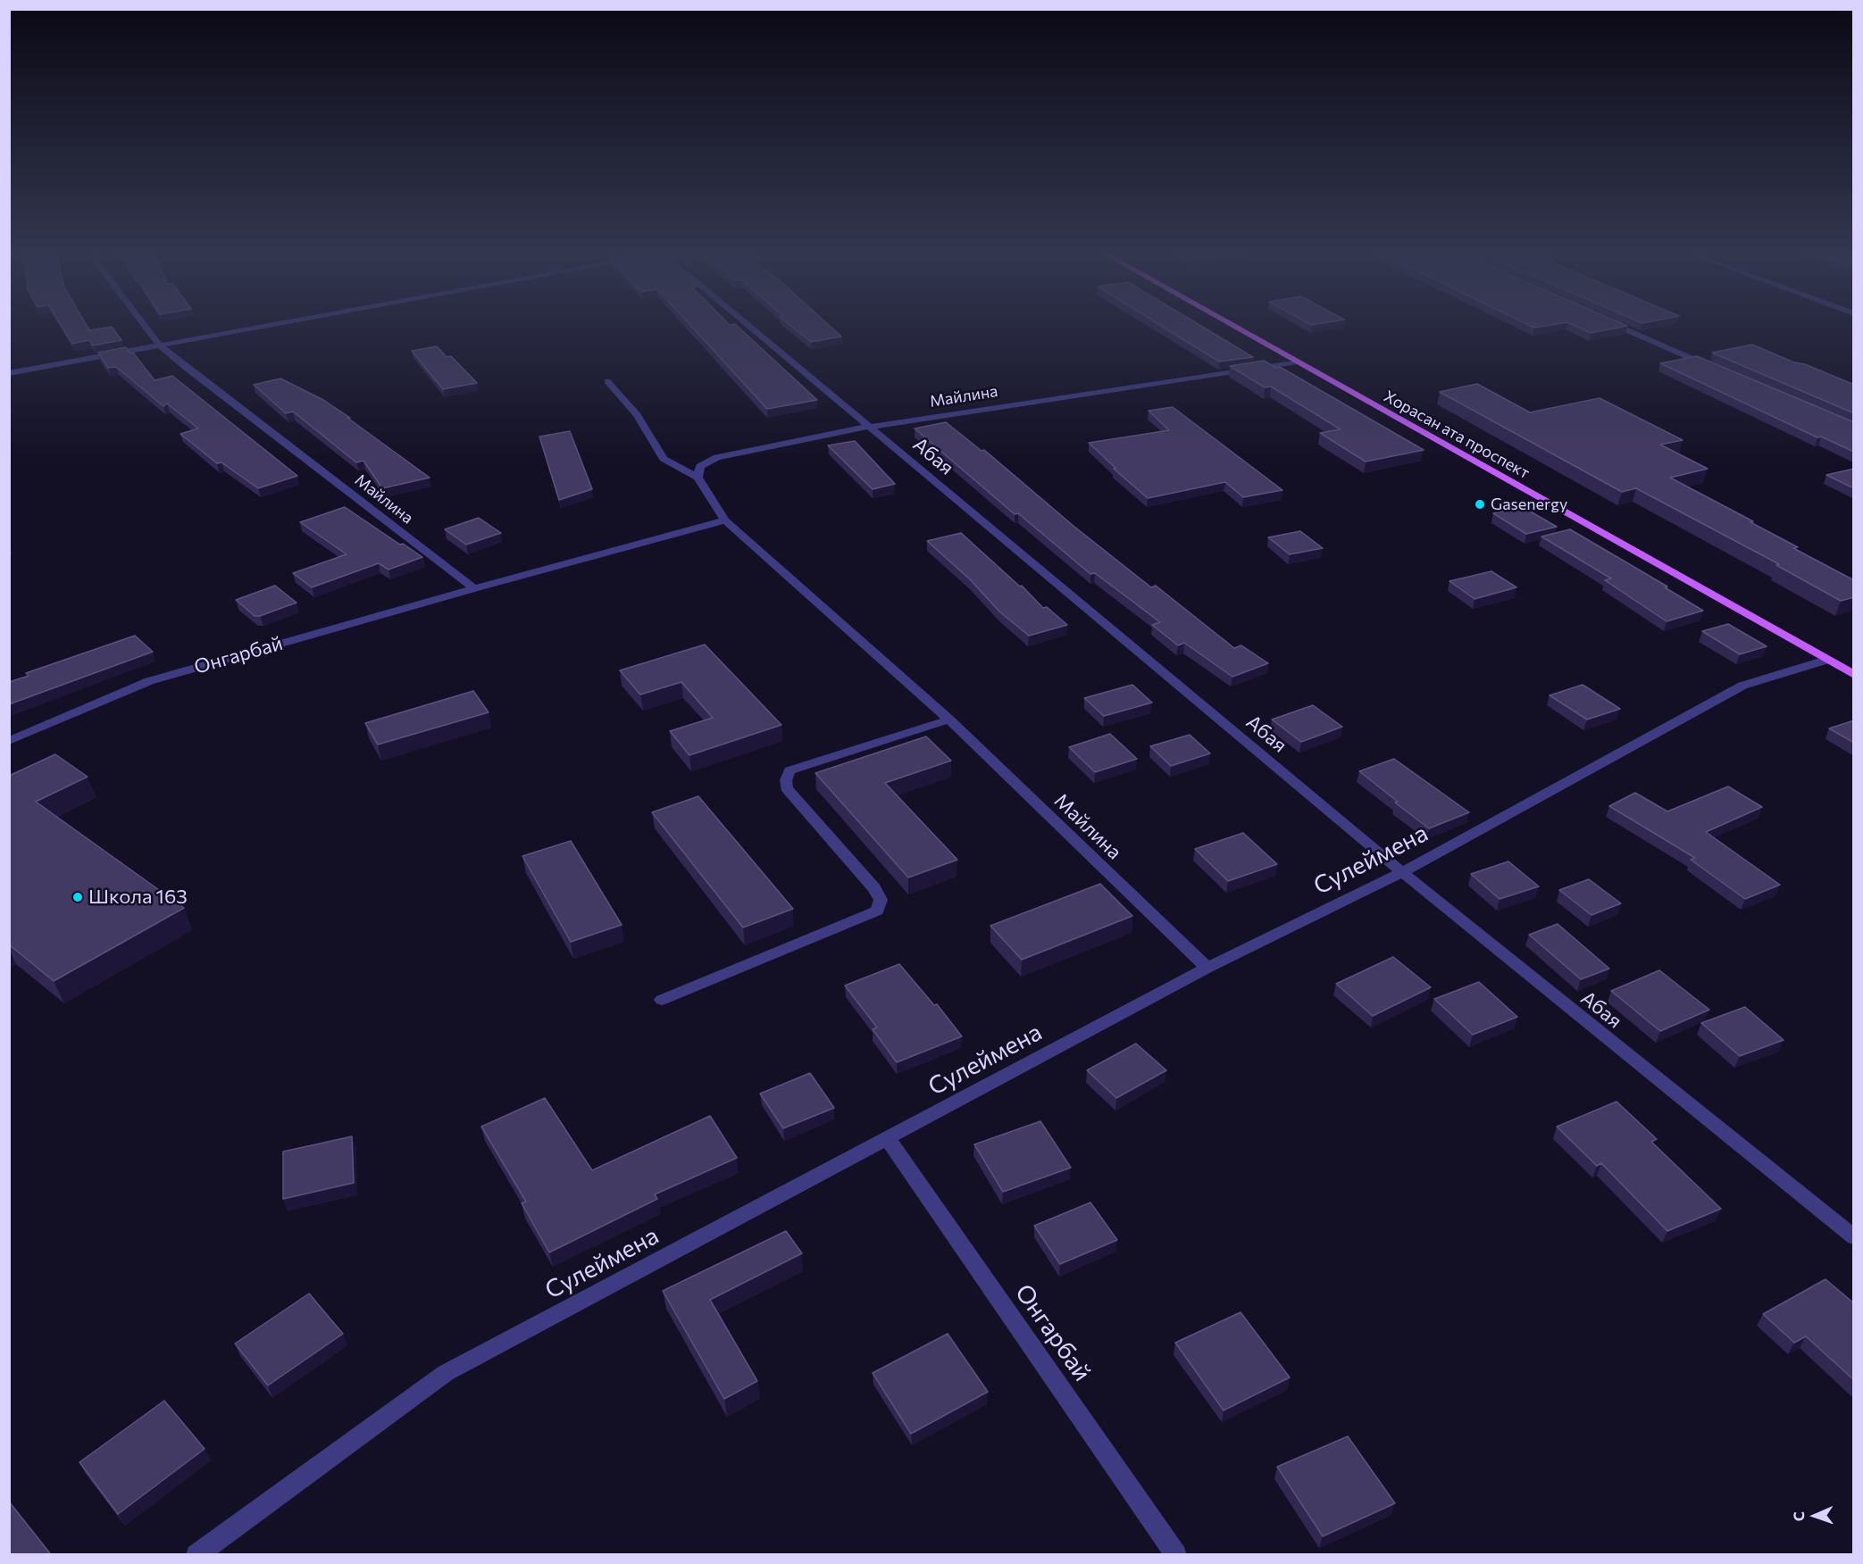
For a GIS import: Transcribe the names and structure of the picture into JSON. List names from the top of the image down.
{
  "streets": {
    "main road": ["Хорасан ата проспект"],
    "street": [
      "Майлина",
      "Абая",
      "Онгарбай",
      "Сулеймена"
    ]
  },
  "crossings": [
    ["Майлина", "Хорасан ата проспект"],
    ["Майлина", "Абая"],
    ["Майлина", "Онгарбай"],
    ["Майлина", "Сулеймена"],
    ["Хорасан ата проспект", "Сулеймена"],
    ["Абая", "Сулеймена"],
    ["Онгарбай", "Сулеймена"]
  ],
  "places": ["Gasenergy", "Школа 163"],
  "north": "left"
}
